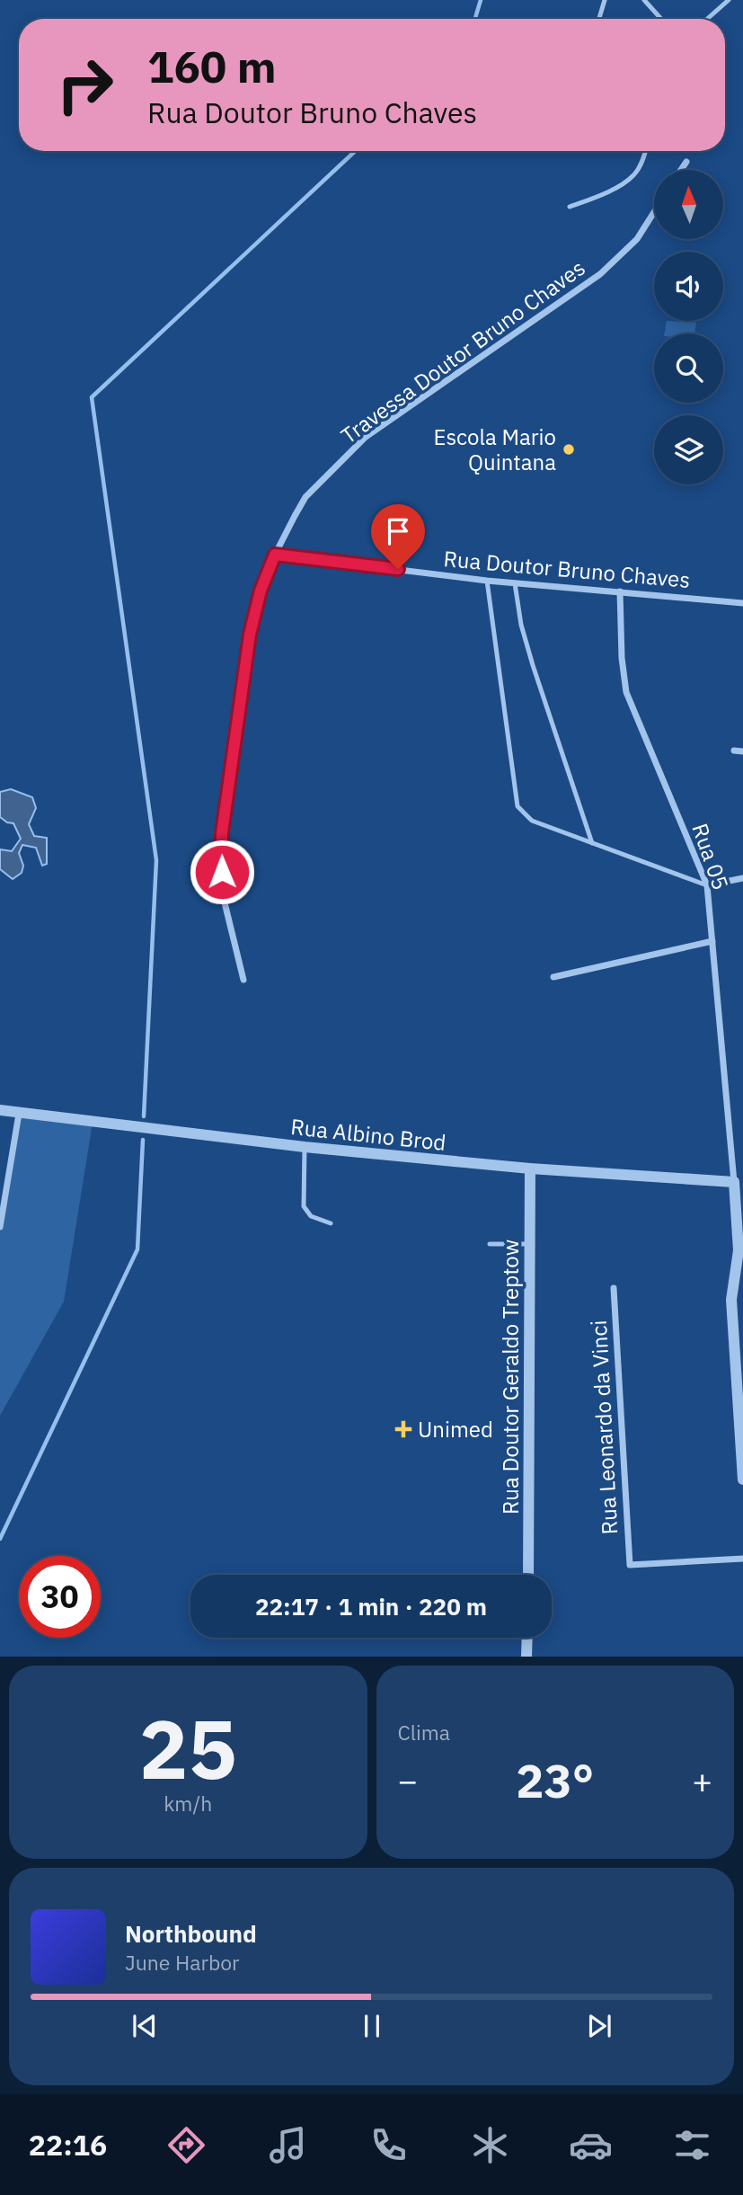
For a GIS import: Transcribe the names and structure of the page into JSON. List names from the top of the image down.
{
  "streets": {
    "street": [
      "Travessa Doutor Bruno Chaves",
      "Rua Doutor Bruno Chaves",
      "Rua 05",
      "Rua Albino Brod",
      "Rua Doutor Geraldo Treptow",
      "Rua Leonardo da Vinci"
    ]
  },
  "crossings": [
    ["Travessa Doutor Bruno Chaves", "Rua Doutor Bruno Chaves"],
    ["Rua Doutor Bruno Chaves", "Rua 05"],
    ["Rua 05", "Rua Albino Brod"],
    ["Rua Albino Brod", "Rua Doutor Geraldo Treptow"]
  ],
  "places": {
    "other": ["Escola Mario Quintana"],
    "health": ["Unimed"]
  },
  "north": "top",
  "page": {
    "turn": ["160 m", "Rua Doutor Bruno Chaves"],
    "limit": "30",
    "trip": "22:17 · 1 min · 220 m",
    "tile": [
      ["25", "km/h"],
      "Clima"
    ],
    "heat": ["−", "23°", "+"],
    "song": ["Northbound", "June Harbor"],
    "tabs": "22:16"
  }
}
